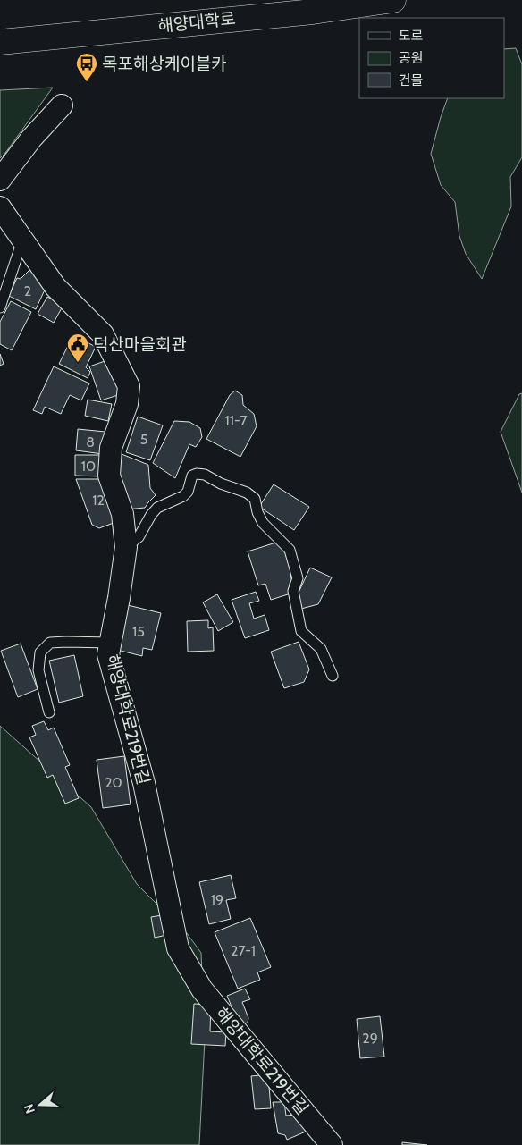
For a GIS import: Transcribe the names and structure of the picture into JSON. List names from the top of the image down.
{
  "streets": {
    "street": ["해양대학로", "해양대학로219번길"]
  },
  "places": {
    "bus stop": ["목포해상케이블카"],
    "public building": ["덕산마을회관"]
  },
  "house_numbers": [
    "2",
    "11-7",
    "5",
    "8",
    "10",
    "12",
    "15",
    "20",
    "19",
    "27-1",
    "29"
  ],
  "legend": ["도로", "공원", "건물"],
  "north": "left"
}
